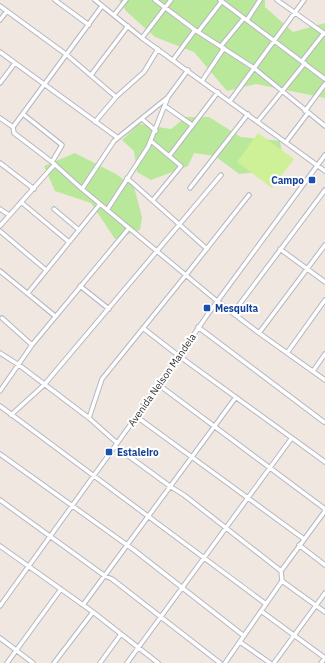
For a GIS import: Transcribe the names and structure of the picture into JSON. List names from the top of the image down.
{
  "streets": {
    "street": ["Avenida Nelson Mandela"]
  },
  "places": {
    "transit": ["Campo", "Mesquita", "Estaleiro"]
  }
}
